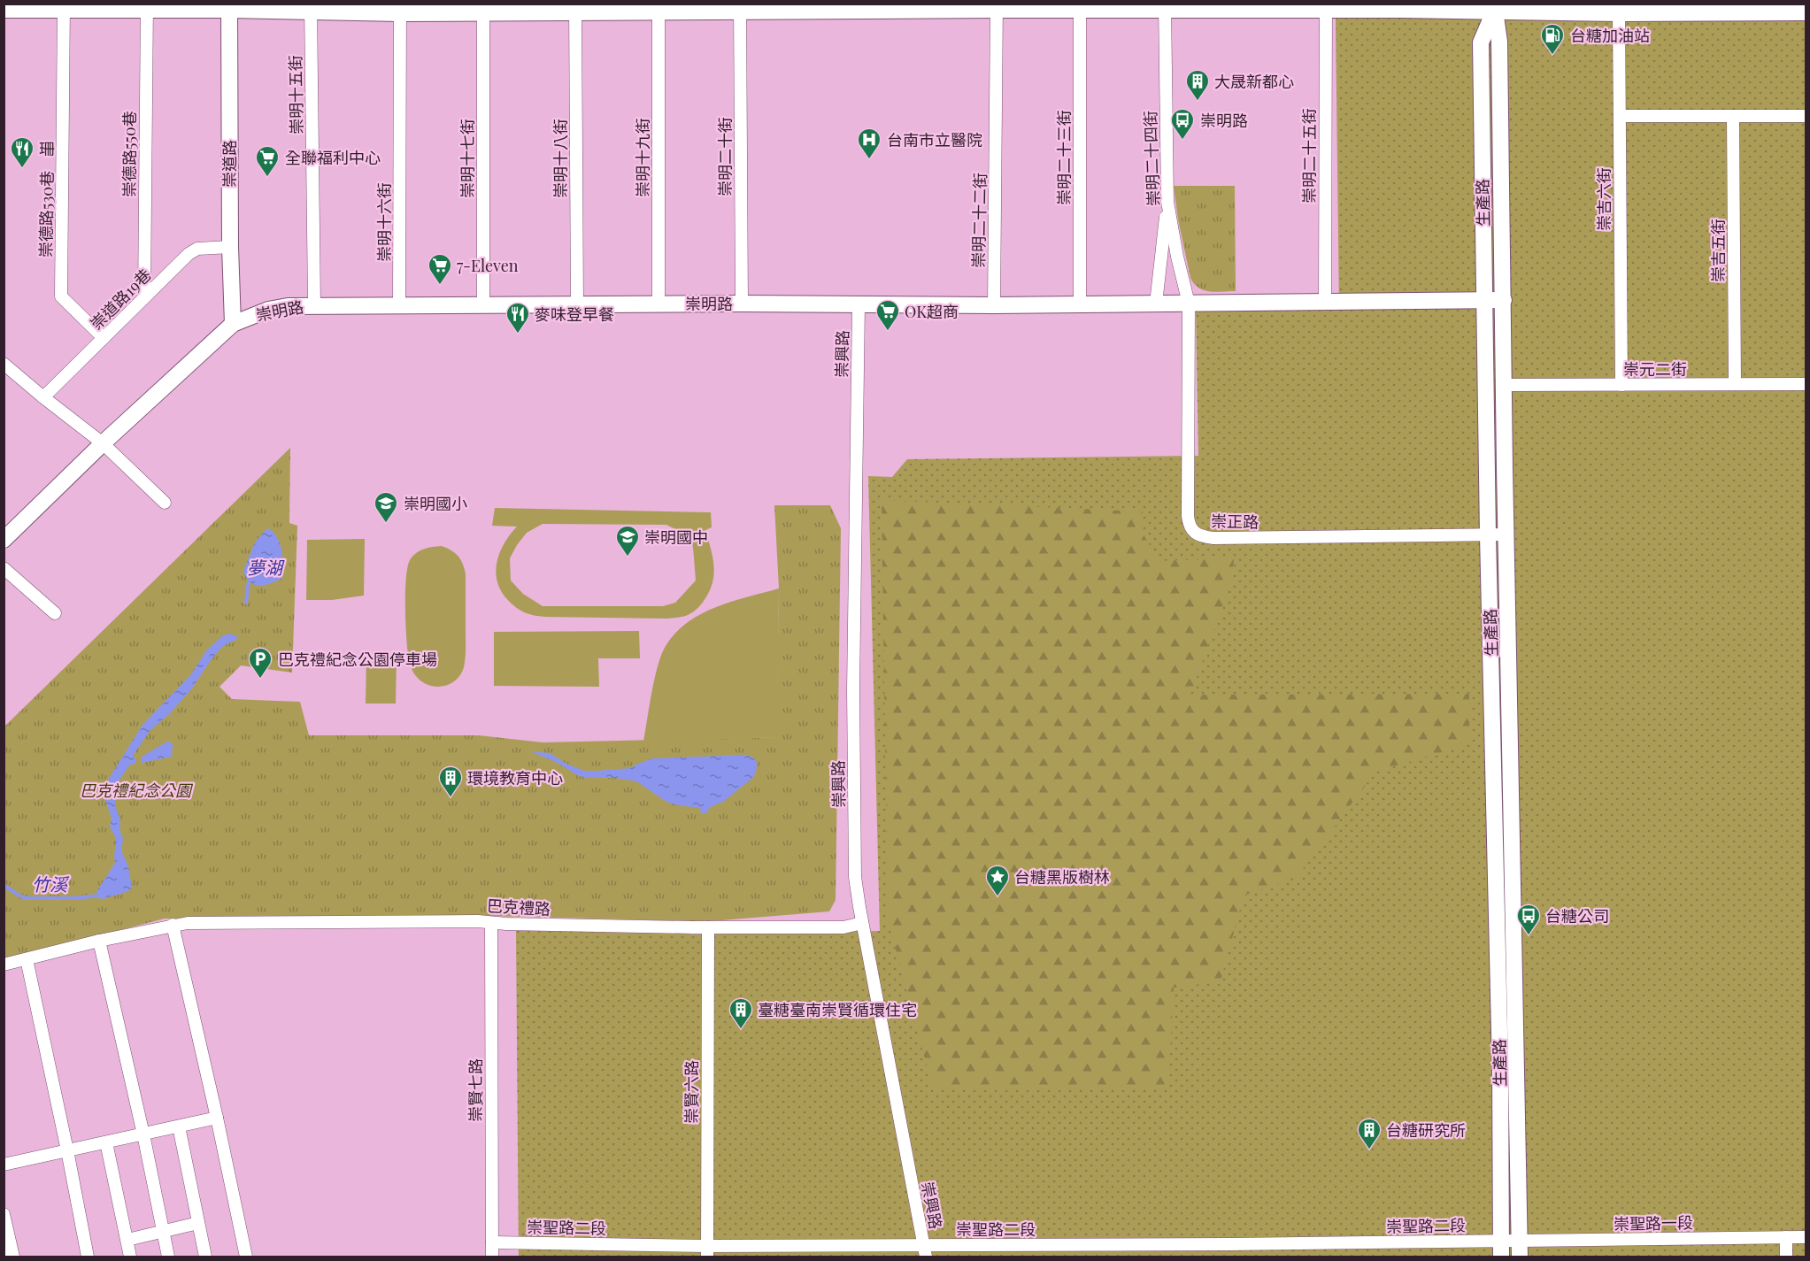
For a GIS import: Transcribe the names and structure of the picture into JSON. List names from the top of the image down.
{
  "streets": {
    "street": [
      "崇明十五街",
      "崇德路550巷",
      "崇明二十五街",
      "崇明二十街",
      "崇明十九街",
      "崇明二十三街",
      "崇明十七街",
      "崇明十八街",
      "崇明二十四街",
      "崇道路",
      "崇吉六街",
      "生產路",
      "崇德路530巷",
      "崇明二十二街",
      "崇明十六街",
      "崇吉五街",
      "崇道路19巷",
      "崇明路",
      "崇興路",
      "崇元二街",
      "崇正路",
      "巴克禮路",
      "崇賢七路",
      "崇賢六路",
      "崇聖路一段",
      "崇聖路二段"
    ]
  },
  "crossings": [
    ["崇明十五街", "崇明路"],
    ["崇德路550巷", "崇道路19巷"],
    ["崇明二十五街", "崇明路"],
    ["崇明二十街", "崇明路"],
    ["崇明十九街", "崇明路"],
    ["崇明二十三街", "崇明路"],
    ["崇明十七街", "崇明路"],
    ["崇明十八街", "崇明路"],
    ["崇明二十四街", "崇明路"],
    ["崇明二十四街", "崇正路"],
    ["崇道路", "崇道路19巷"],
    ["崇道路", "崇明路"],
    ["崇吉六街", "崇元二街"],
    ["生產路", "崇明路"],
    ["生產路", "崇元二街"],
    ["生產路", "崇正路"],
    ["生產路", "崇聖路一段"],
    ["生產路", "崇聖路二段"],
    ["崇德路530巷", "崇道路19巷"],
    ["崇明二十二街", "崇明路"],
    ["崇明十六街", "崇明路"],
    ["崇吉五街", "崇元二街"],
    ["崇明路", "崇興路"],
    ["崇明路", "崇正路"],
    ["崇興路", "巴克禮路"],
    ["崇興路", "崇聖路二段"],
    ["巴克禮路", "崇賢七路"],
    ["巴克禮路", "崇賢六路"],
    ["崇賢七路", "崇聖路二段"],
    ["崇賢六路", "崇聖路二段"],
    ["崇聖路一段", "崇聖路二段"]
  ],
  "water": ["夢湖", "竹溪"],
  "parks": ["巴克禮紀念公園"],
  "places": {
    "fuel station": ["台糖加油站"],
    "building": [
      "大晟新都心",
      "環境教育中心",
      "臺糖臺南崇賢循環住宅",
      "台糖研究所"
    ],
    "bus stop": ["崇明路", "台糖公司"],
    "hospital": ["台南市立醫院"],
    "restaurant": ["珊", "麥味登早餐"],
    "supermarket": ["全聯福利中心", "7-Eleven", "OK超商"],
    "school or university": ["崇明國小", "崇明國中"],
    "parking": ["巴克禮紀念公園停車場"],
    "place": ["台糖黑版樹林"]
  }
}
